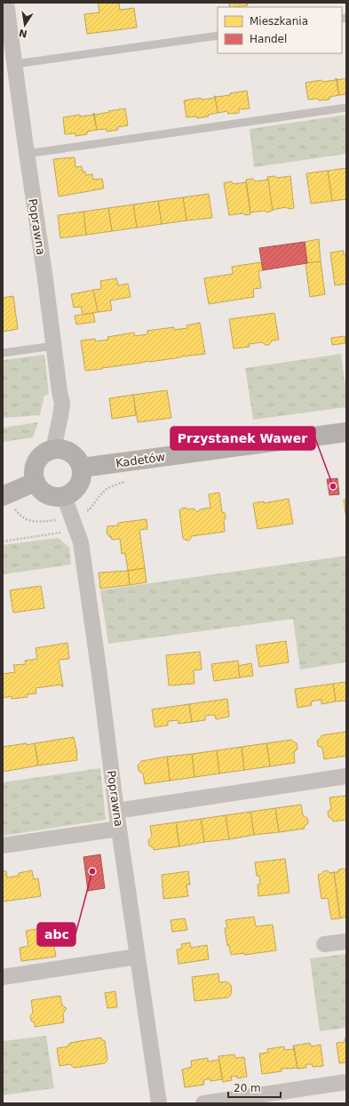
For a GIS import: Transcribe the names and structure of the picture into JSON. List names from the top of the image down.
{
  "streets": {
    "street": ["Poprawna", "Kadetów"]
  },
  "crossings": [
    ["Poprawna", "Kadetów"]
  ],
  "places": ["Przystanek Wawer", "abc"],
  "legend": ["Mieszkania", "Handel"],
  "scale_bar": "20 m",
  "north": "bottom"
}
